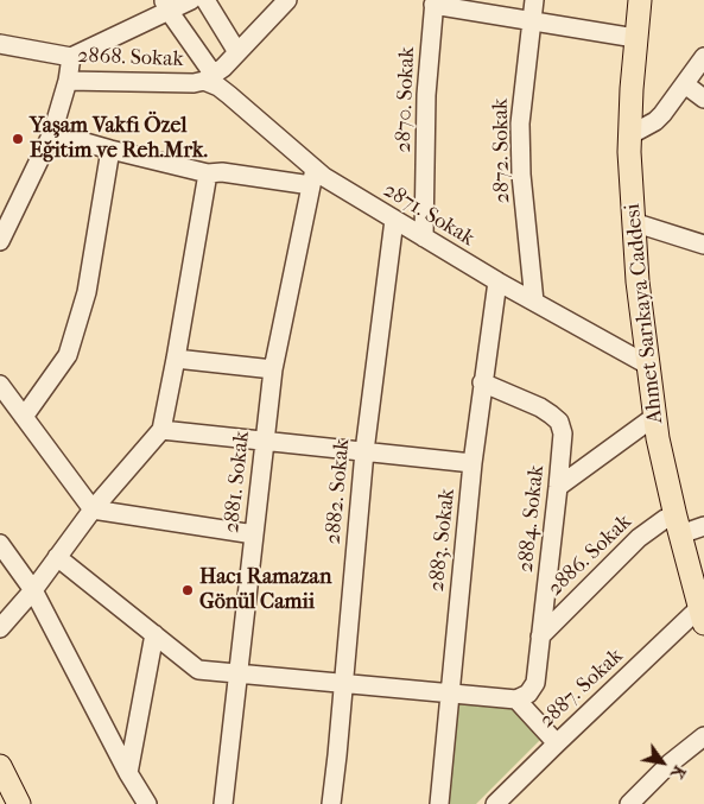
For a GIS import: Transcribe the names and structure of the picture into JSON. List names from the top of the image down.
{
  "streets": {
    "main road": ["Ahmet Sarıkaya Caddesi"],
    "street": [
      "2868. Sokak",
      "2870. Sokak",
      "2872. Sokak",
      "2871. Sokak",
      "2881. Sokak",
      "2882. Sokak",
      "2884. Sokak",
      "2883. Sokak",
      "2886. Sokak",
      "2887. Sokak"
    ]
  },
  "crossings": [
    ["2868. Sokak", "2871. Sokak"],
    ["2870. Sokak", "2871. Sokak"],
    ["2872. Sokak", "2871. Sokak"],
    ["2871. Sokak", "Ahmet Sarıkaya Caddesi"],
    ["2871. Sokak", "2881. Sokak"],
    ["2871. Sokak", "2882. Sokak"],
    ["2871. Sokak", "2883. Sokak"],
    ["Ahmet Sarıkaya Caddesi", "2886. Sokak"],
    ["Ahmet Sarıkaya Caddesi", "2887. Sokak"],
    ["2884. Sokak", "2883. Sokak"],
    ["2884. Sokak", "2886. Sokak"]
  ],
  "places": ["Yaşam Vakfı Özel Eğitim ve Reh.Mrk.", "Hacı Ramazan Gönül Camii"],
  "north": "bottom right"
}
